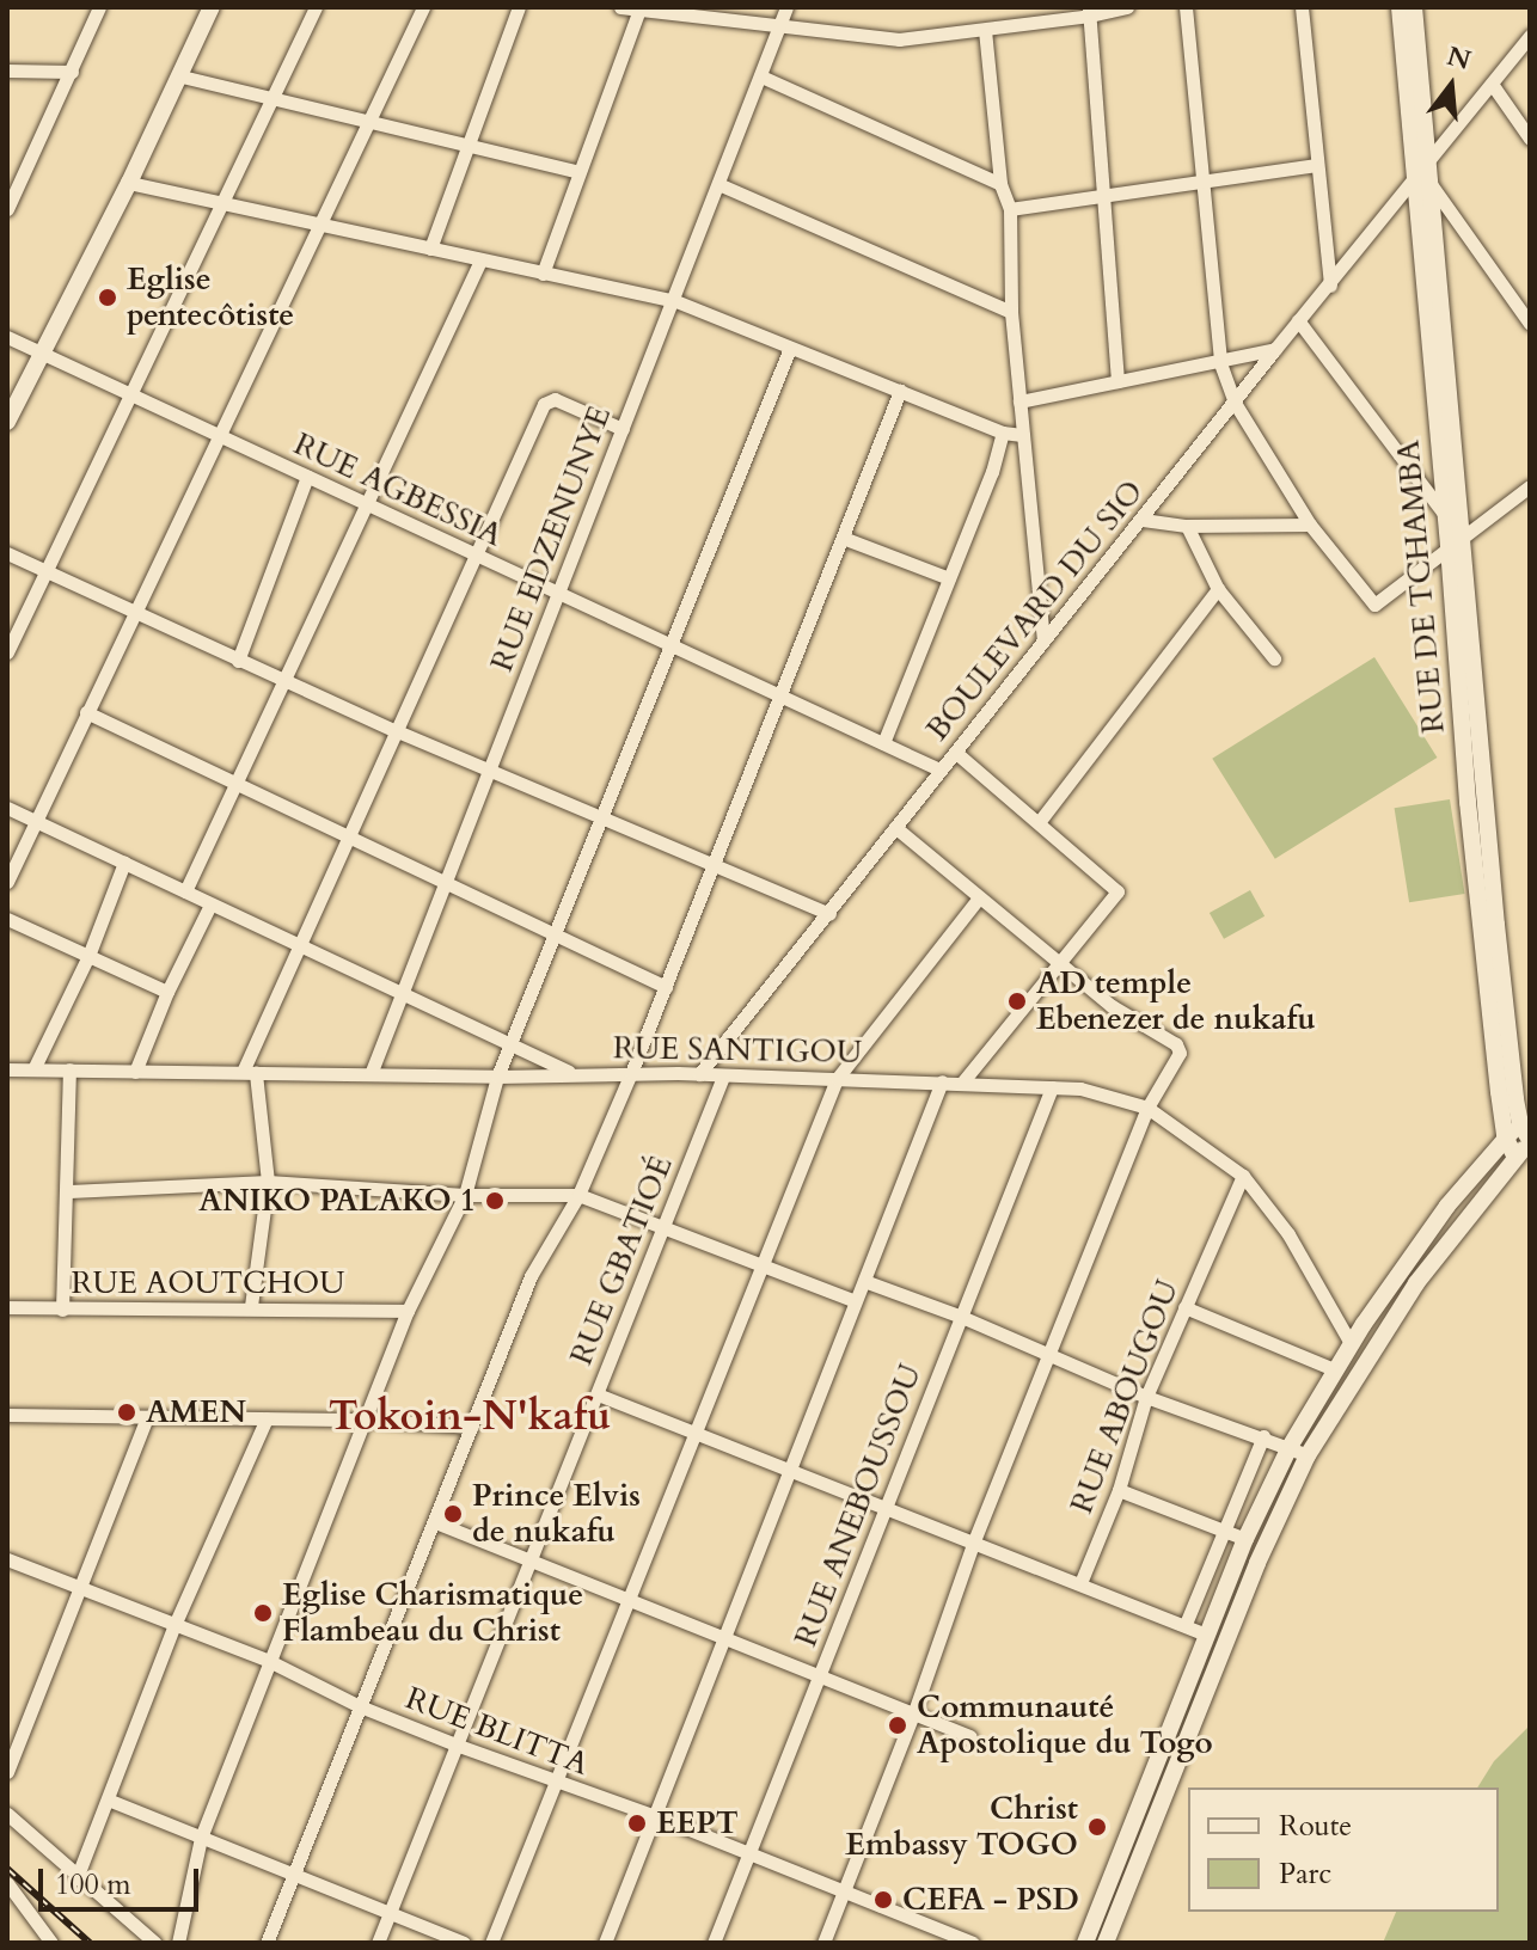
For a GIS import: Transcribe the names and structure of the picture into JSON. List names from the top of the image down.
{
  "streets": {
    "main road": ["RUE DE TCHAMBA"],
    "street": [
      "RUE AGBESSIA",
      "RUE EDZENUNYE",
      "BOULEVARD DU SIO",
      "RUE SANTIGOU",
      "RUE GBATIOÉ",
      "RUE AOUTCHOU",
      "RUE ABOUGOU",
      "RUE ANEBOUSSOU",
      "RUE BLITTA"
    ]
  },
  "crossings": [
    ["RUE AGBESSIA", "RUE EDZENUNYE"],
    ["RUE AGBESSIA", "BOULEVARD DU SIO"],
    ["RUE EDZENUNYE", "RUE SANTIGOU"],
    ["RUE DE TCHAMBA", "BOULEVARD DU SIO"],
    ["BOULEVARD DU SIO", "RUE SANTIGOU"],
    ["RUE SANTIGOU", "RUE GBATIOÉ"],
    ["RUE SANTIGOU", "RUE ABOUGOU"],
    ["RUE SANTIGOU", "RUE ANEBOUSSOU"],
    ["RUE GBATIOÉ", "RUE BLITTA"],
    ["RUE ANEBOUSSOU", "RUE BLITTA"]
  ],
  "districts": ["Tokoin-N'kafu"],
  "places": [
    "Eglise pentecôtiste",
    "AD temple Ebenezer de nukafu",
    "ANIKO PALAKO 1",
    "AMEN",
    "Prince Elvis de nukafu",
    "Eglise Charismatique Flambeau du Christ",
    "Communauté Apostolique du Togo",
    "EEPT",
    "Christ Embassy TOGO",
    "CEFA - PSD"
  ],
  "legend": ["Route", "Parc"],
  "scale_bar": "100 m",
  "north": "top"
}
